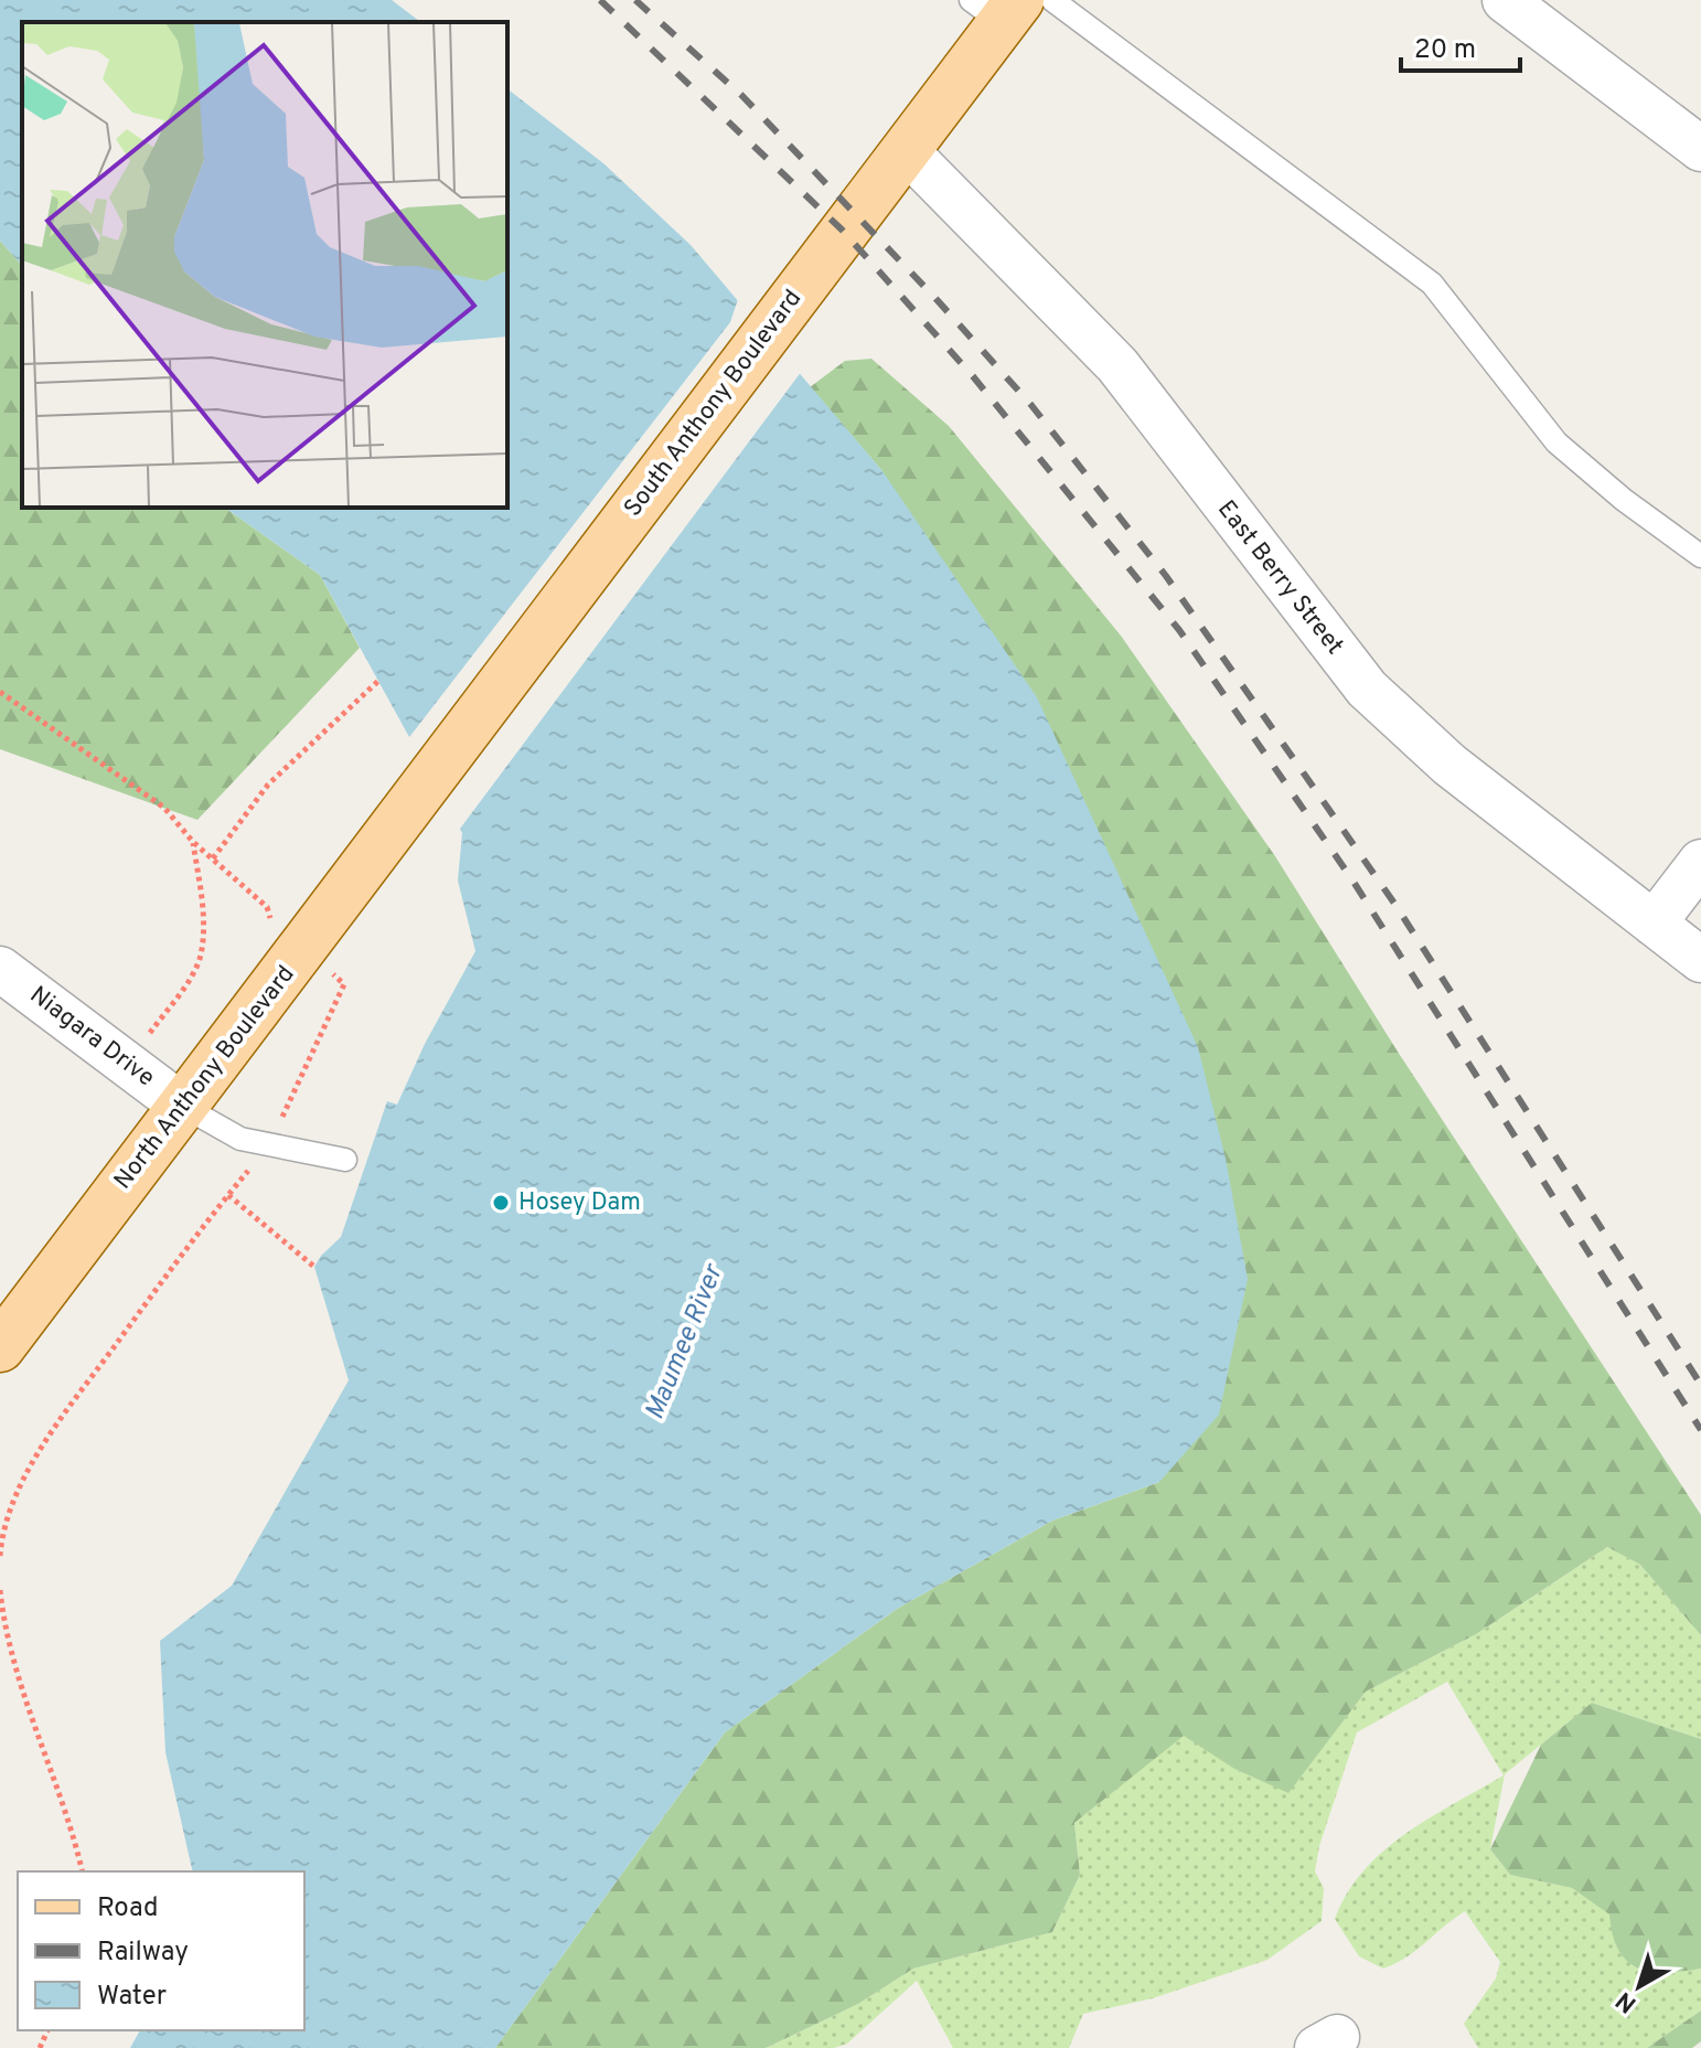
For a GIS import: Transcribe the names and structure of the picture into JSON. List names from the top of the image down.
{
  "streets": {
    "main road": ["South Anthony Boulevard", "North Anthony Boulevard"],
    "street": ["East Berry Street", "Niagara Drive"]
  },
  "crossings": [
    ["South Anthony Boulevard", "East Berry Street"],
    ["South Anthony Boulevard", "North Anthony Boulevard"],
    ["Niagara Drive", "North Anthony Boulevard"]
  ],
  "water": ["Maumee River"],
  "places": ["Hosey Dam"],
  "legend": ["Road", "Railway", "Water"],
  "scale_bar": "20 m",
  "north": "bottom left"
}
